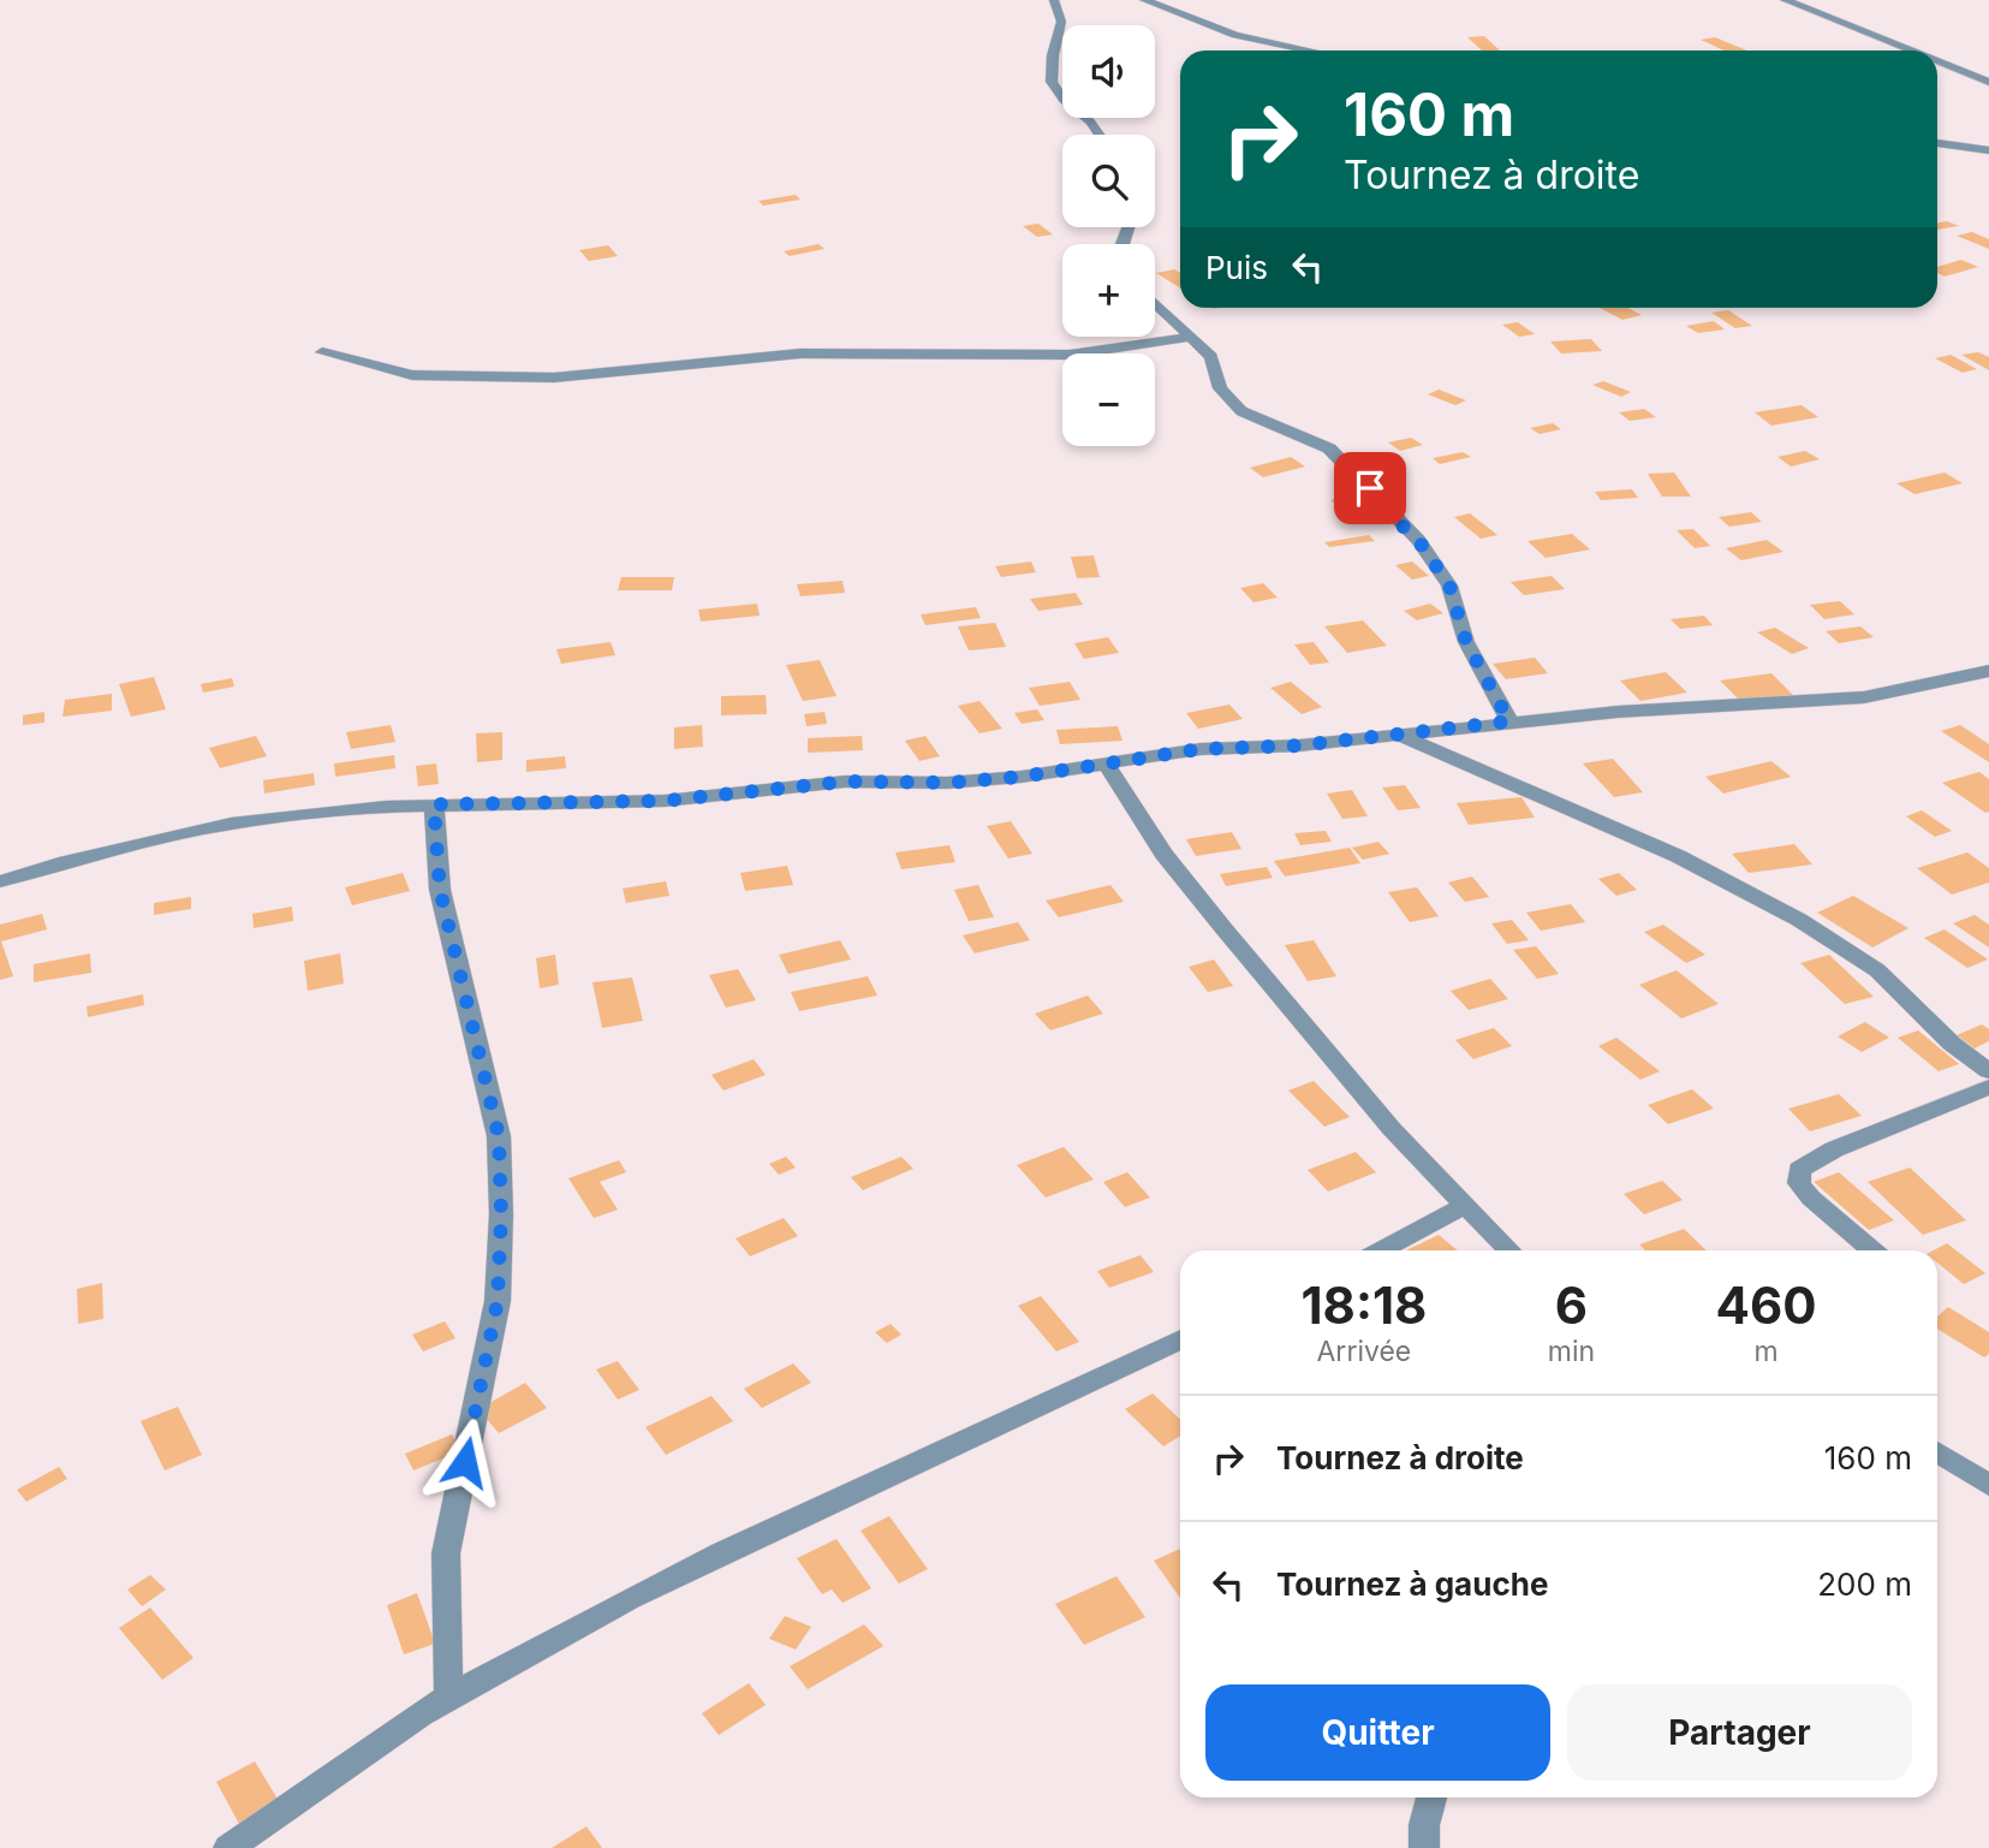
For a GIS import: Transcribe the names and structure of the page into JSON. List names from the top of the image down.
{
  "page": {
    "map_buttons": ["+", "−"],
    "turn": ["160 m", "Tournez à droite"],
    "then": "Puis",
    "eta": [
      "18:18",
      "Arrivée",
      "6",
      "min",
      "460",
      "m"
    ],
    "list": [
      {
        "name": "Tournez à droite",
        "value": "160 m"
      },
      {
        "name": "Tournez à gauche",
        "value": "200 m"
      }
    ],
    "buttons": ["Quitter", "Partager"]
  }
}
